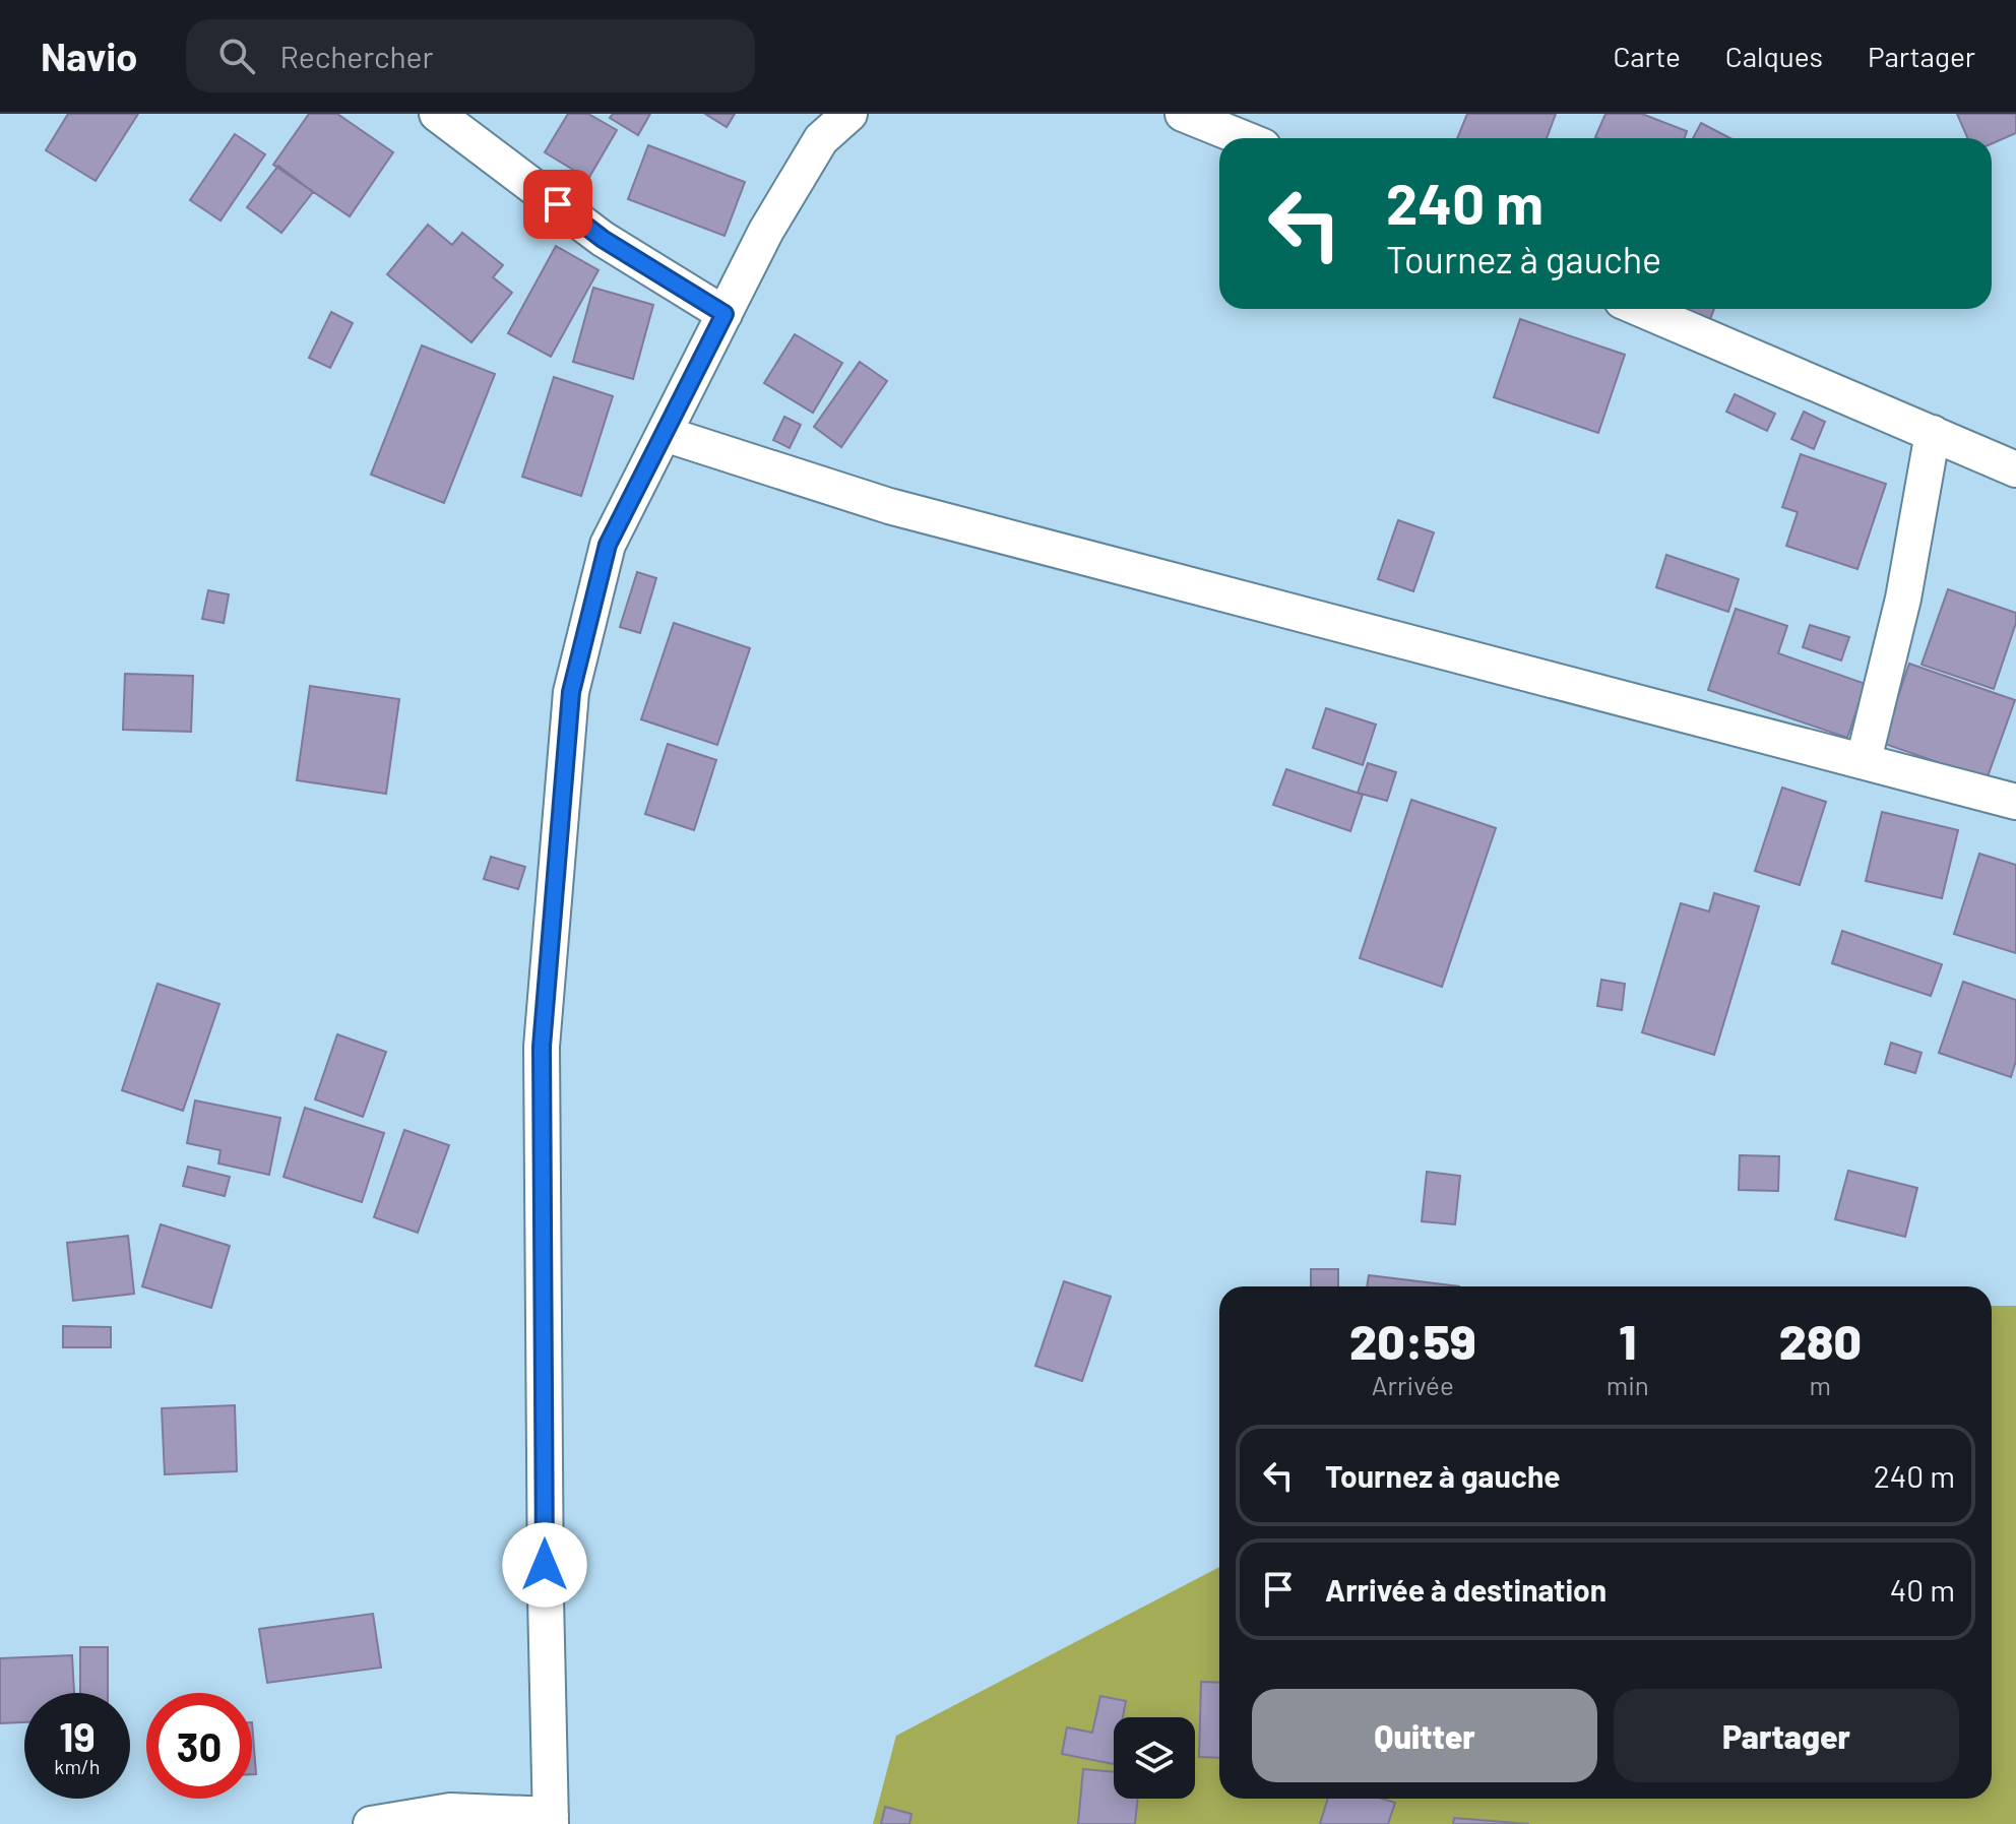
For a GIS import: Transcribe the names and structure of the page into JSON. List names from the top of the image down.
{
  "page": {
    "header": "Navio",
    "search": "Rechercher",
    "nav": ["Carte", "Calques", "Partager"],
    "turn": ["240 m", "Tournez à gauche"],
    "eta": [
      "20:59",
      "Arrivée",
      "1",
      "min",
      "280",
      "m"
    ],
    "list": [
      {
        "name": "Tournez à gauche",
        "value": "240 m"
      },
      {
        "name": "Arrivée à destination",
        "value": "40 m"
      }
    ],
    "buttons": ["Quitter", "Partager"],
    "speed": "19 km/h",
    "limit": "30"
  }
}
